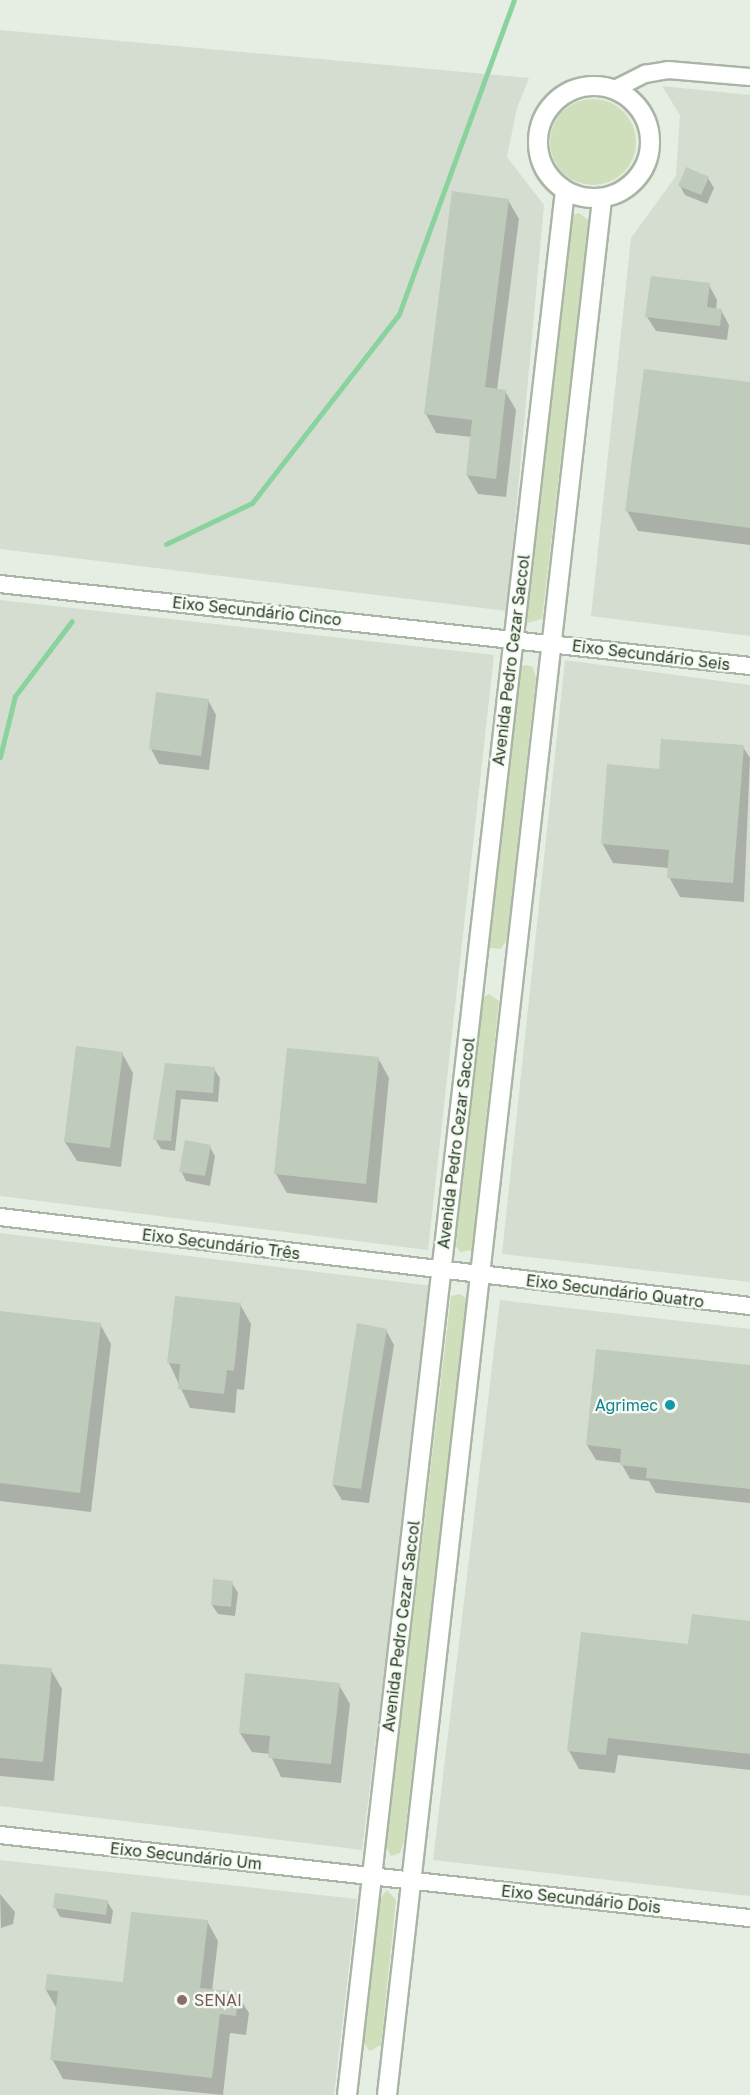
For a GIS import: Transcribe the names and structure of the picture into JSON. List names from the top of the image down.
{
  "streets": {
    "street": [
      "Eixo Secundário Cinco",
      "Eixo Secundário Seis",
      "Avenida Pedro Cezar Saccol",
      "Eixo Secundário Três",
      "Eixo Secundário Quatro",
      "Eixo Secundário Um",
      "Eixo Secundário Dois"
    ]
  },
  "crossings": [
    ["Eixo Secundário Cinco", "Eixo Secundário Seis"],
    ["Eixo Secundário Cinco", "Avenida Pedro Cezar Saccol"],
    ["Avenida Pedro Cezar Saccol", "Eixo Secundário Três"],
    ["Avenida Pedro Cezar Saccol", "Eixo Secundário Um"],
    ["Eixo Secundário Três", "Eixo Secundário Quatro"],
    ["Eixo Secundário Um", "Eixo Secundário Dois"]
  ],
  "places": ["Agrimec", "SENAI"]
}
